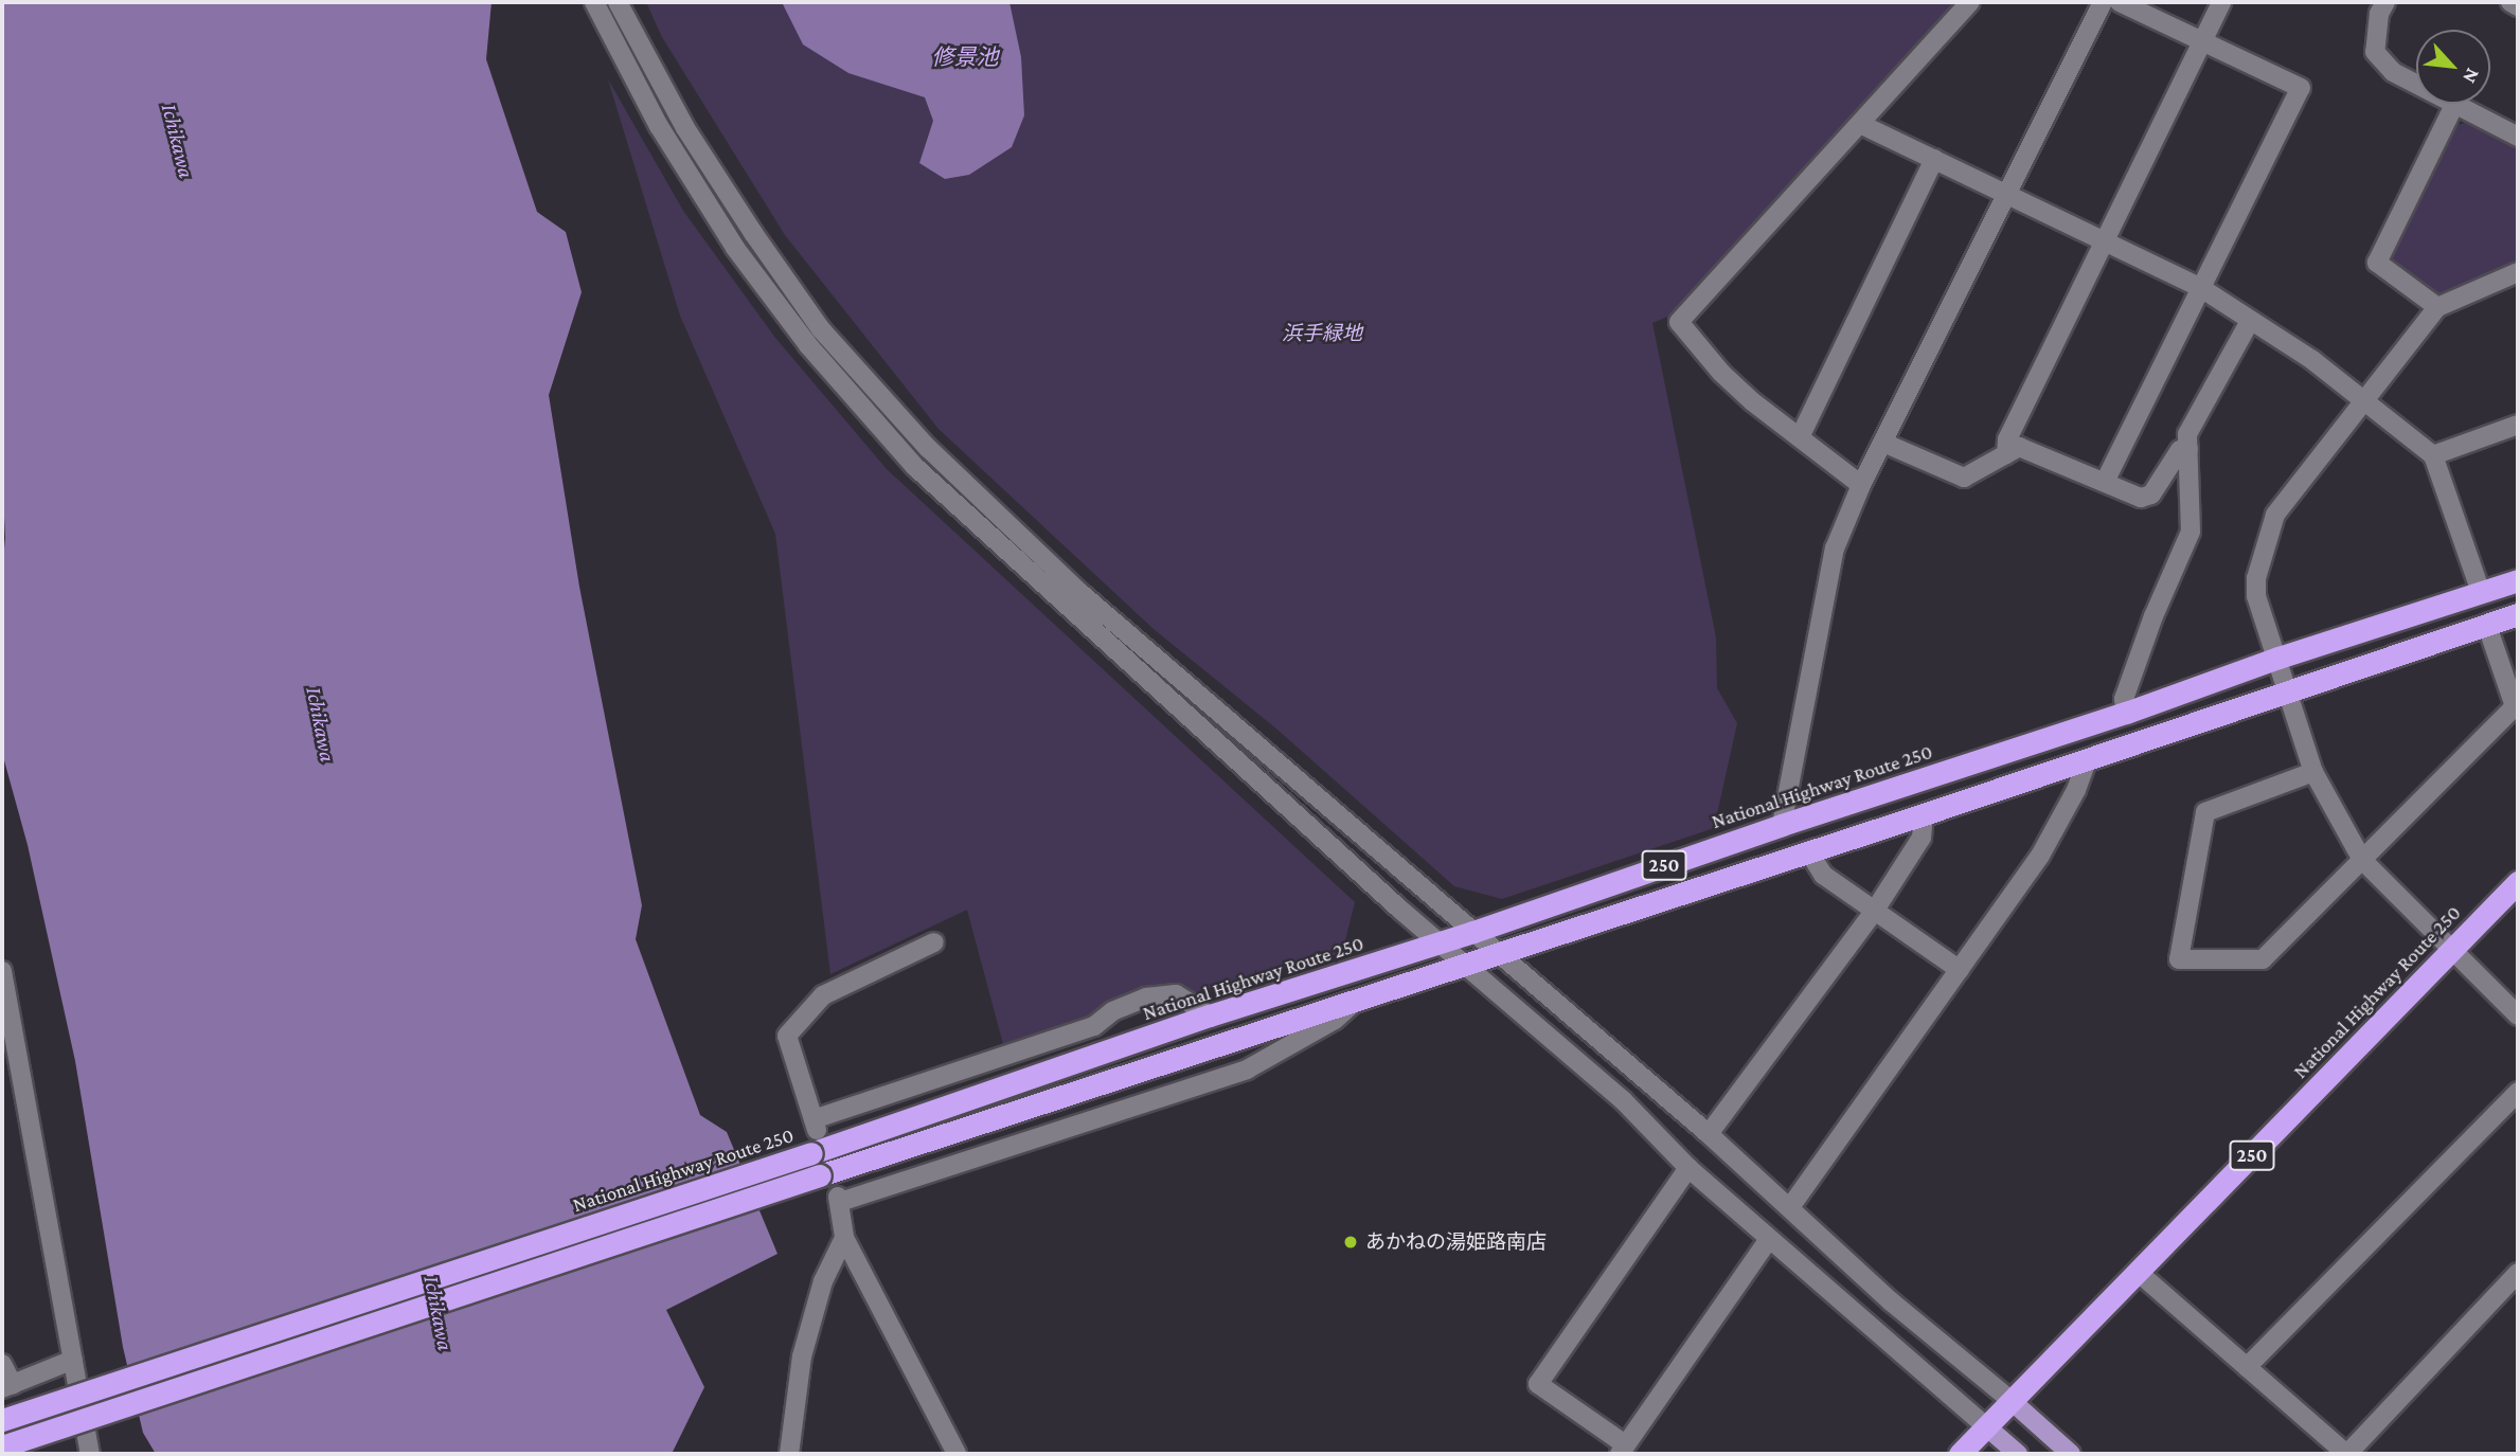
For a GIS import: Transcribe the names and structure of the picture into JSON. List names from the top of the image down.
{
  "streets": {
    "highway": ["National Highway Route 250", "250"]
  },
  "water": ["修景池", "Ichikawa"],
  "parks": ["浜手緑地"],
  "places": ["あかねの湯姫路南店"],
  "north": "bottom right"
}
